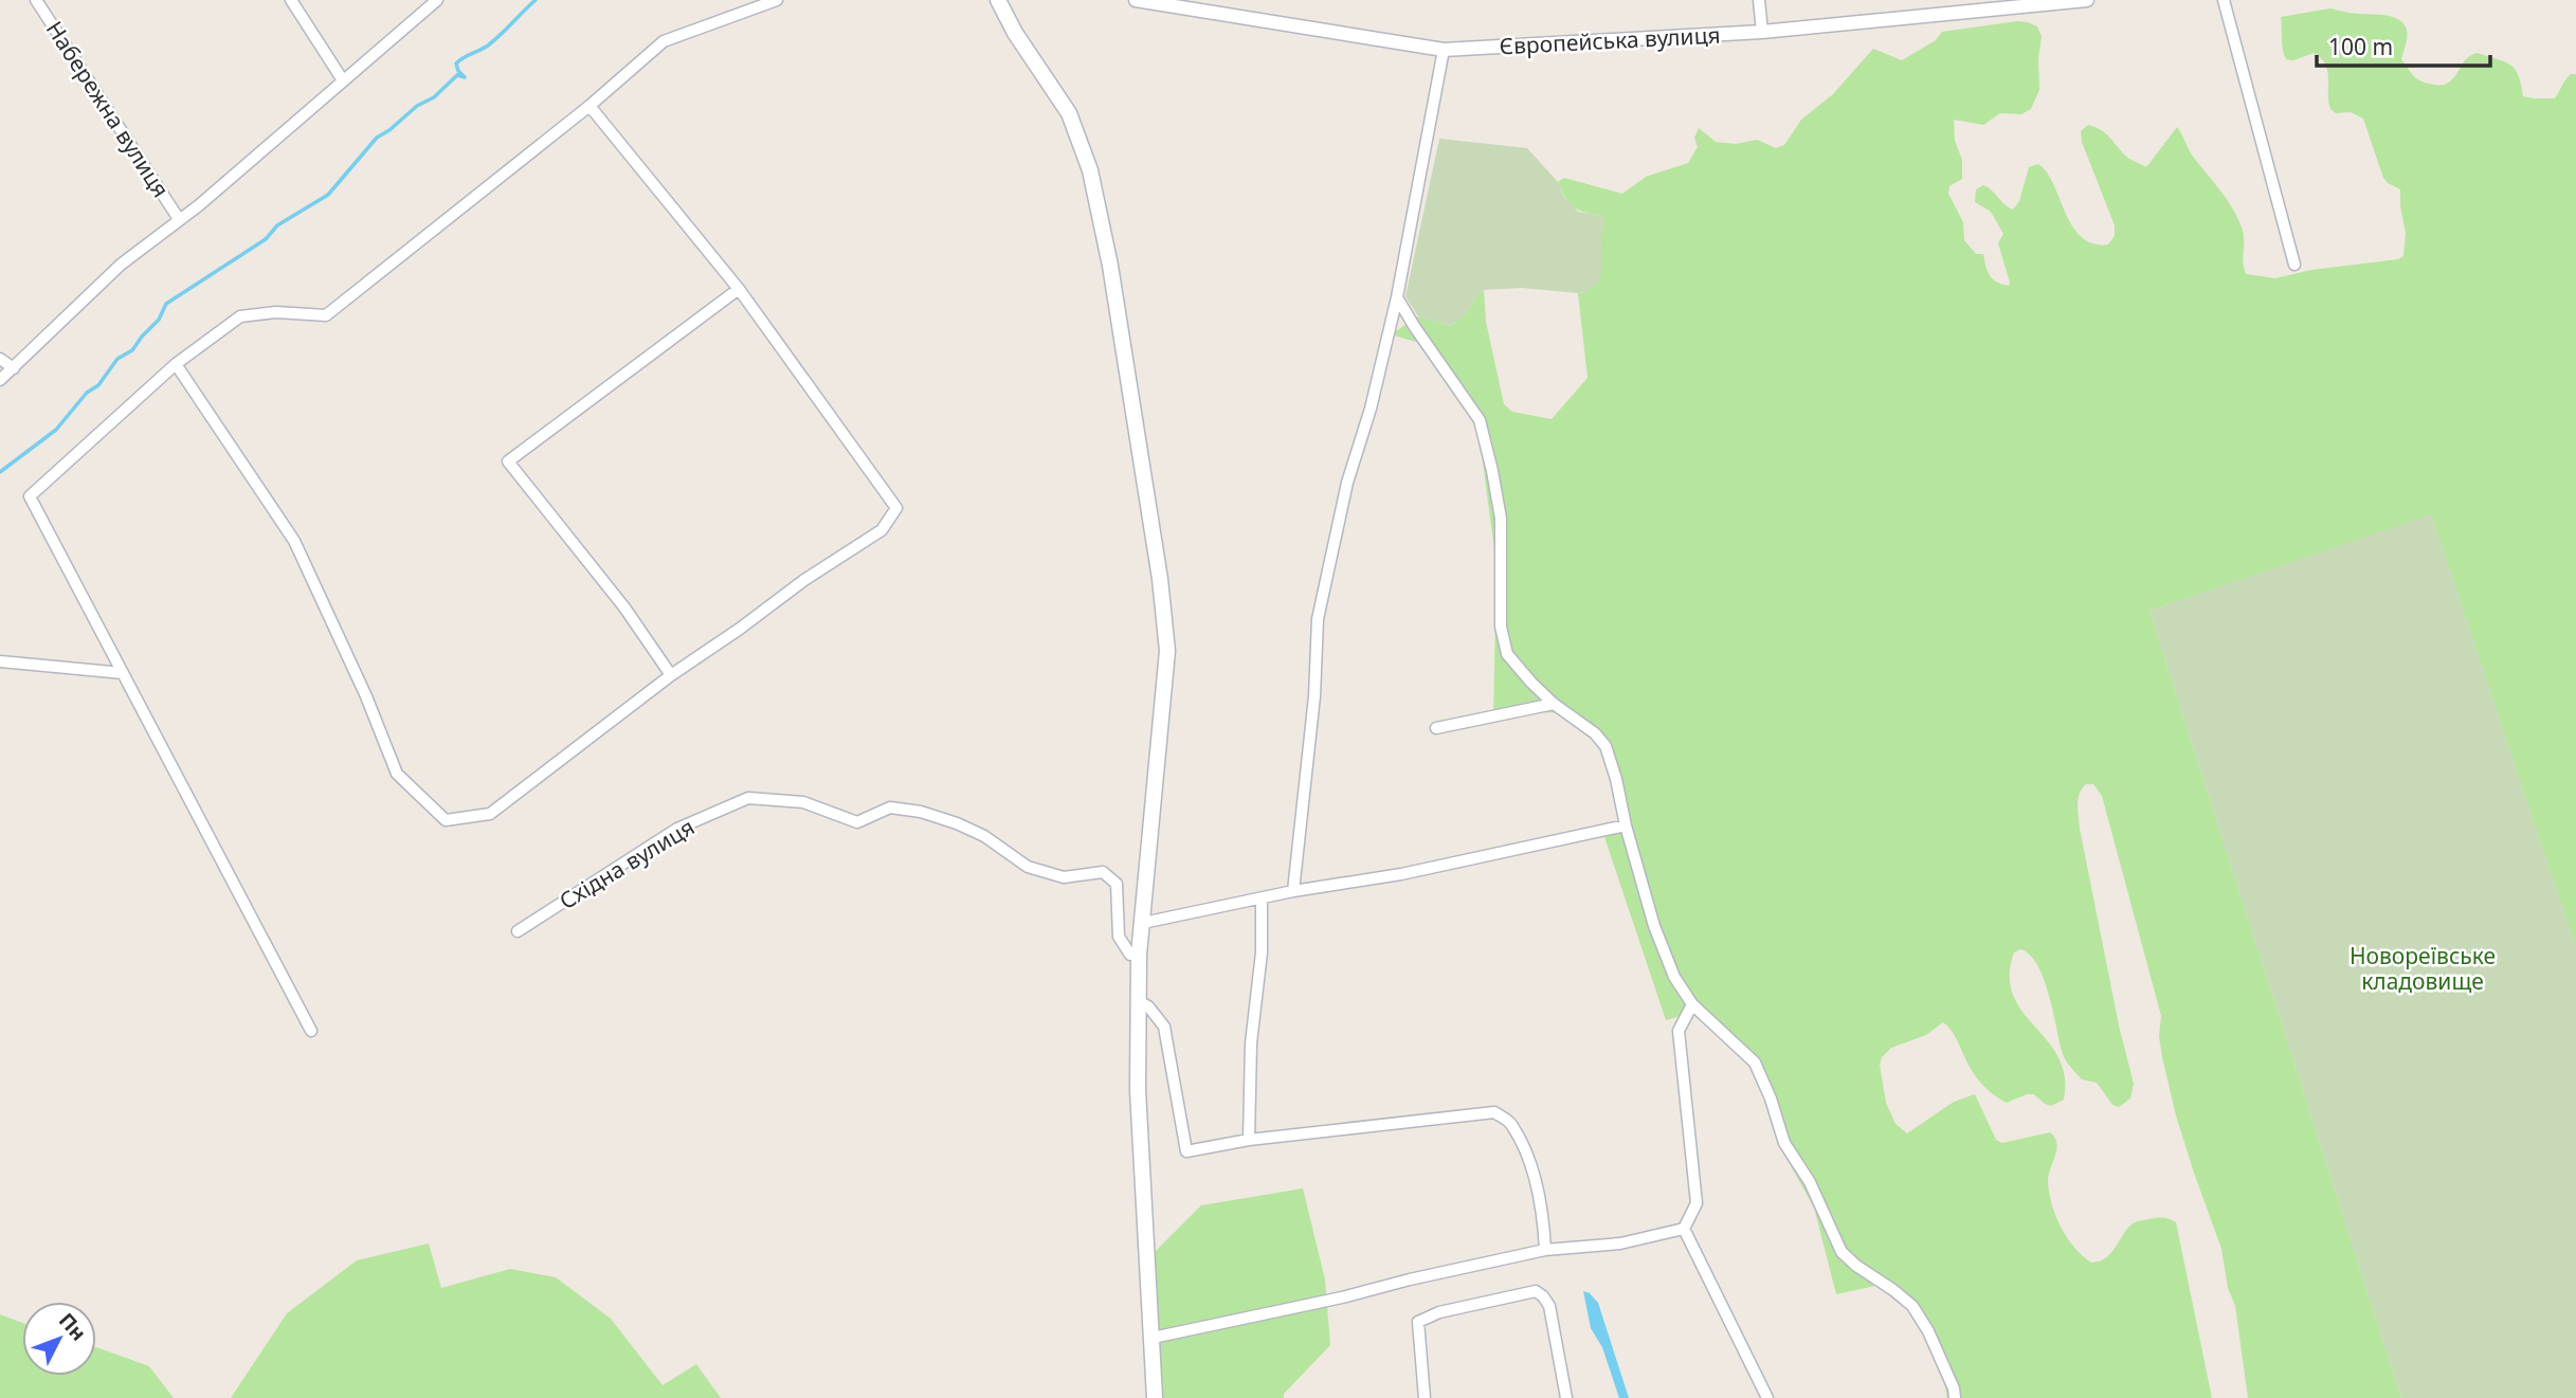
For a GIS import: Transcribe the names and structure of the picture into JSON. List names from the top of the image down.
{
  "streets": {
    "street": ["Європейська вулиця", "Набережна вулиця", "Східна вулиця"]
  },
  "parks": ["Новореївське кладовище"],
  "scale_bar": "100 m",
  "north": "top right"
}
